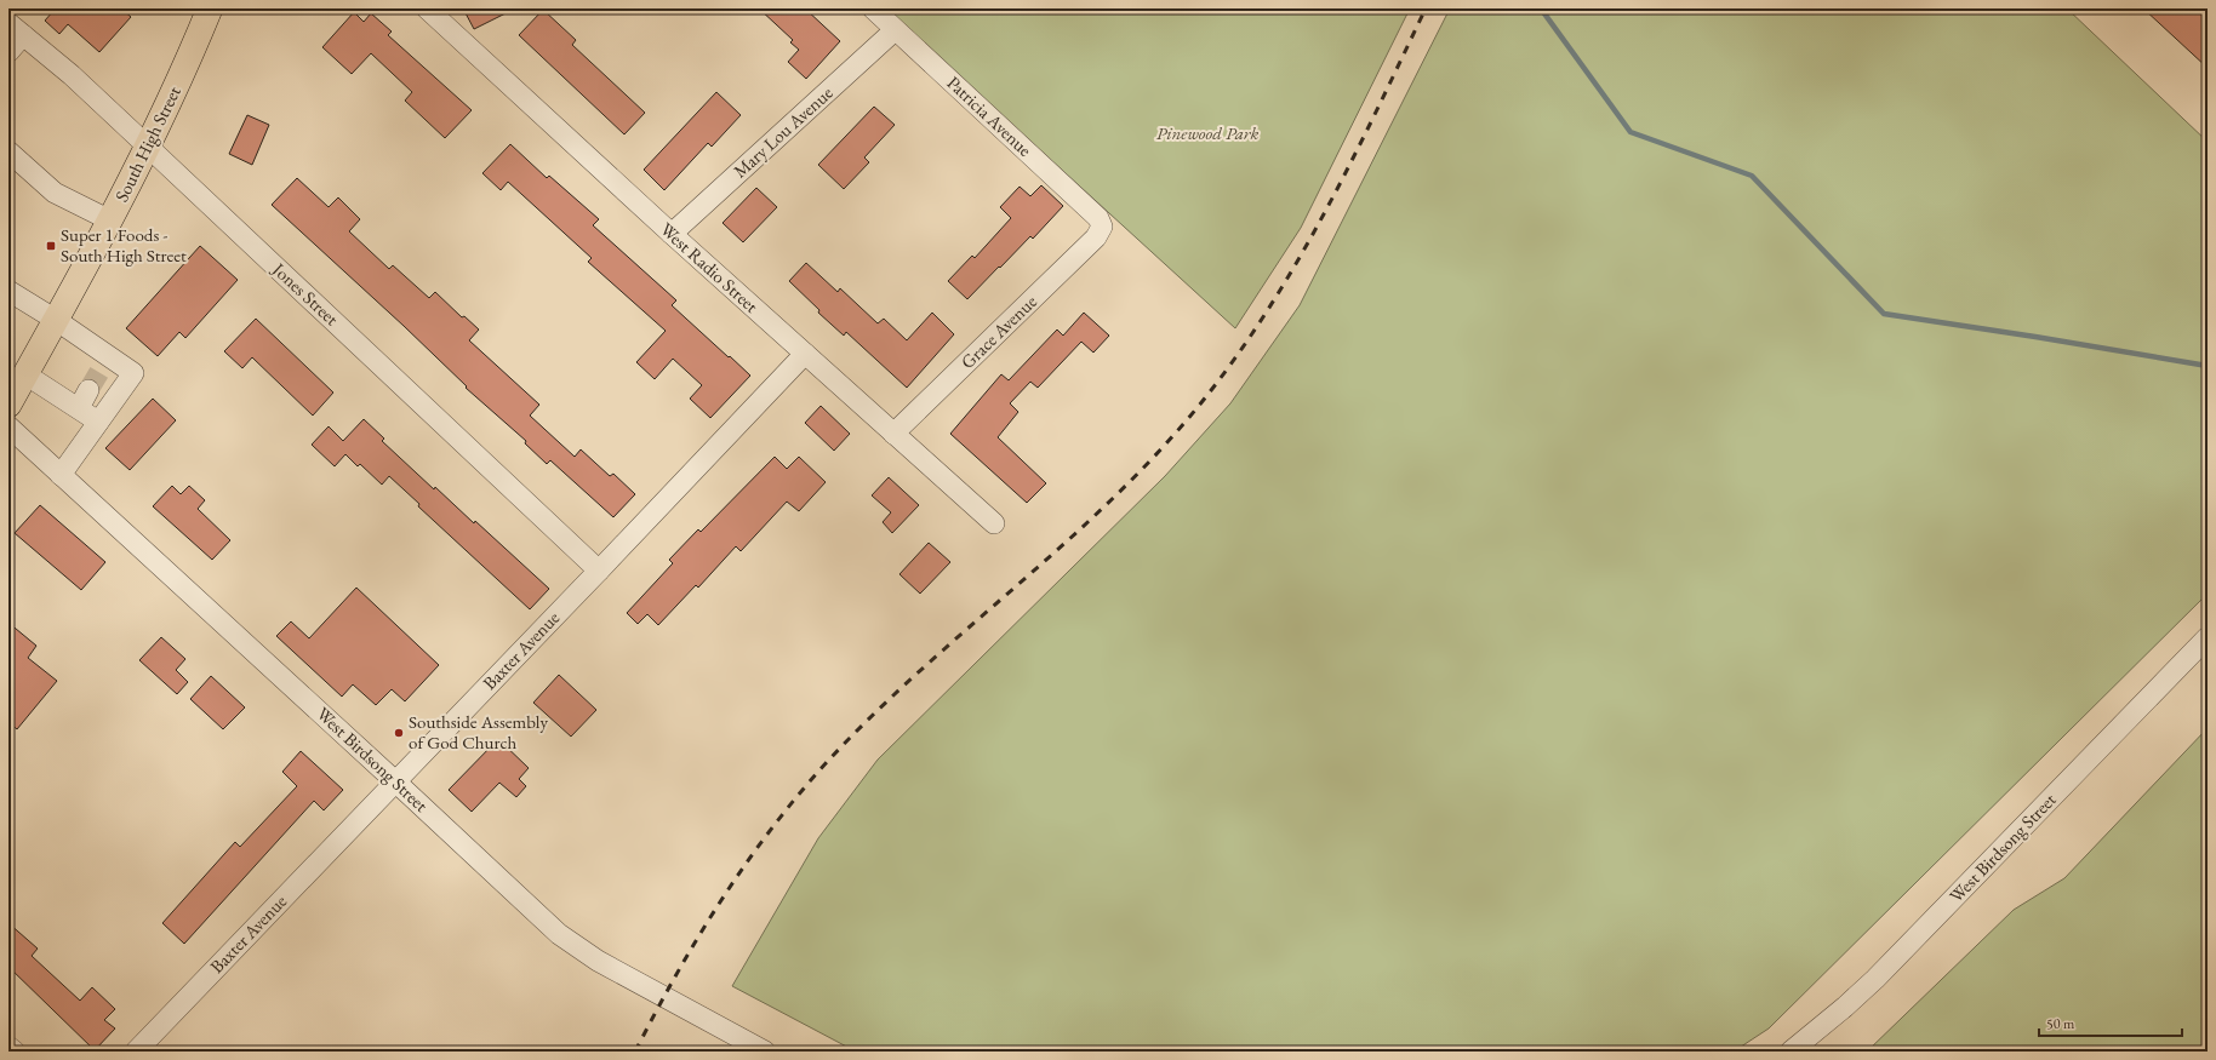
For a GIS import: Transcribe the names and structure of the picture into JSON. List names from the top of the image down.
{
  "streets": {
    "main road": ["South High Street"],
    "street": [
      "Patricia Avenue",
      "Mary Lou Avenue",
      "West Radio Street",
      "Jones Street",
      "Grace Avenue",
      "Baxter Avenue",
      "West Birdsong Street"
    ]
  },
  "crossings": [
    ["Patricia Avenue", "Mary Lou Avenue"],
    ["Patricia Avenue", "Grace Avenue"],
    ["Mary Lou Avenue", "West Radio Street"],
    ["South High Street", "Jones Street"],
    ["West Radio Street", "Grace Avenue"],
    ["West Radio Street", "Baxter Avenue"],
    ["Jones Street", "Baxter Avenue"],
    ["Baxter Avenue", "West Birdsong Street"]
  ],
  "parks": ["Pinewood Park"],
  "places": {
    "transit": ["Super 1 Foods - South High Street"],
    "other": ["Southside Assembly of God Church"]
  },
  "scale_bar": "50 m"
}
